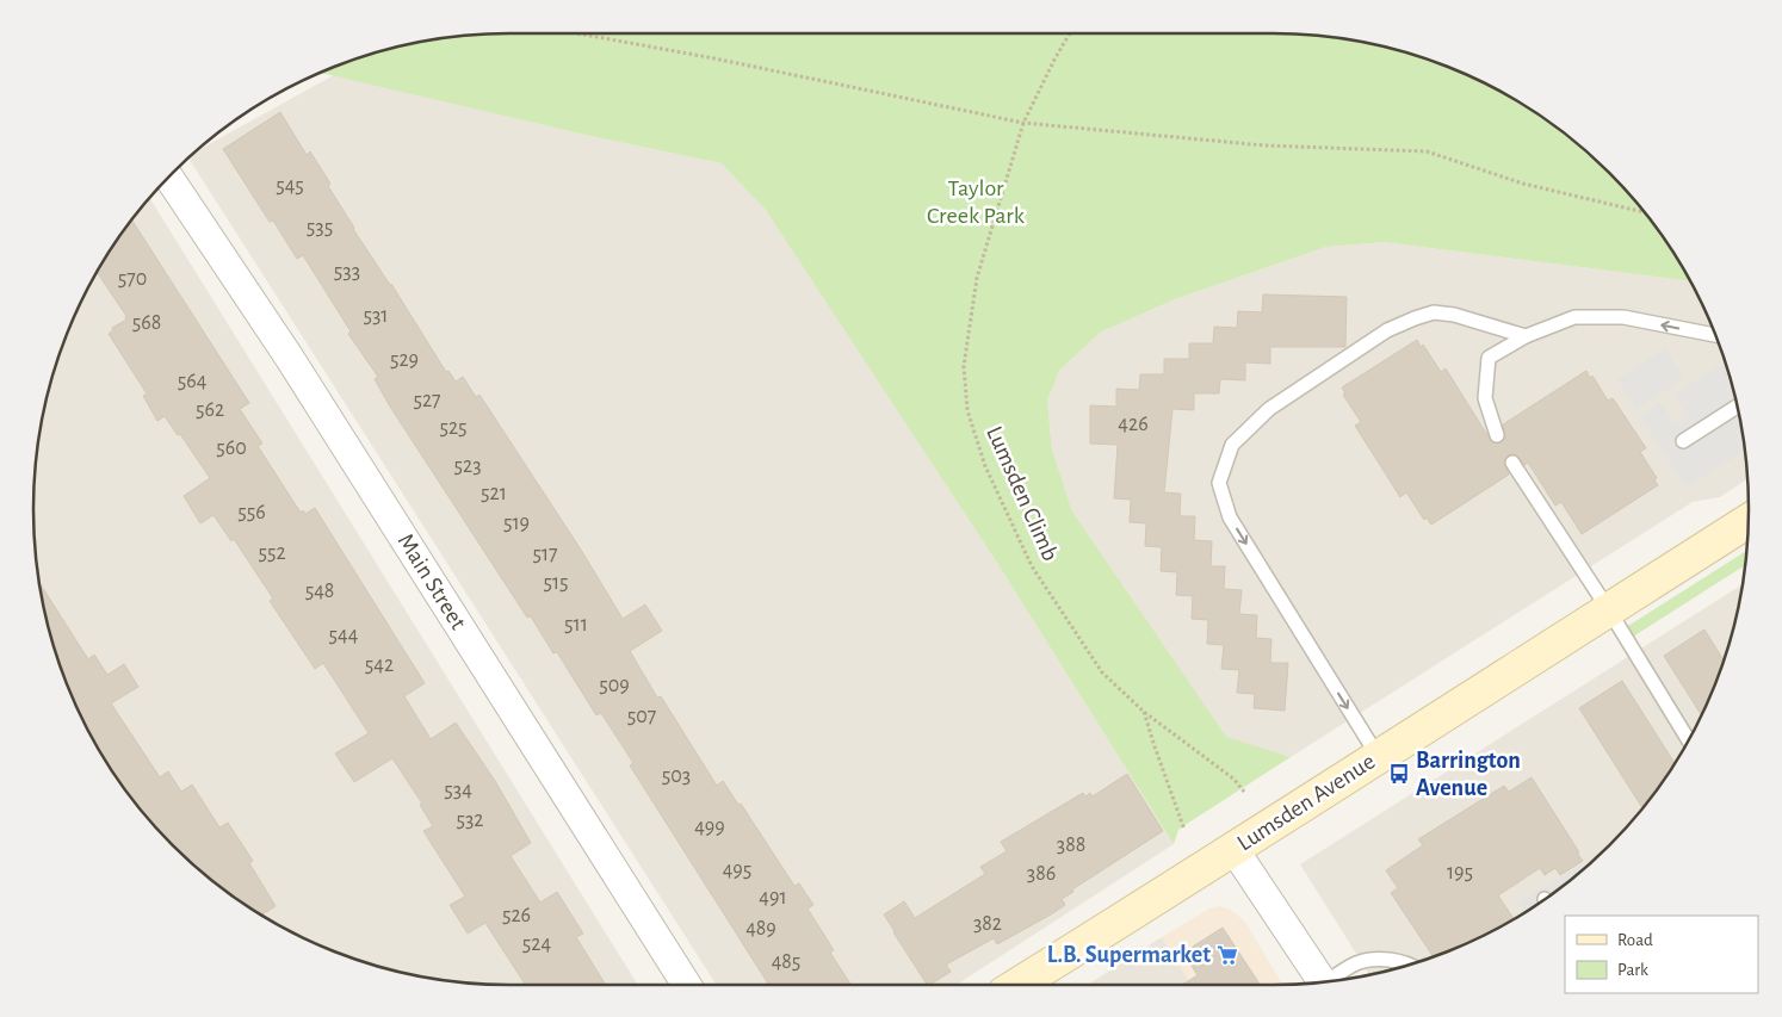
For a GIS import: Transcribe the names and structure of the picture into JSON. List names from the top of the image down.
{
  "streets": {
    "street": ["Main Street", "Lumsden Avenue"],
    "path": ["Lumsden Climb"]
  },
  "parks": ["Taylor Creek Park"],
  "places": {
    "bus stop": ["Barrington Avenue"],
    "supermarket": ["L.B. Supermarket"]
  },
  "house_numbers": [
    "545",
    "535",
    "533",
    "570",
    "531",
    "568",
    "529",
    "564",
    "527",
    "562",
    "426",
    "525",
    "560",
    "523",
    "521",
    "556",
    "519",
    "552",
    "517",
    "515",
    "548",
    "511",
    "544",
    "542",
    "509",
    "507",
    "503",
    "534",
    "532",
    "499",
    "388",
    "495",
    "195",
    "386",
    "491",
    "526",
    "382",
    "489",
    "524",
    "485"
  ],
  "legend": ["Road", "Park"]
}
